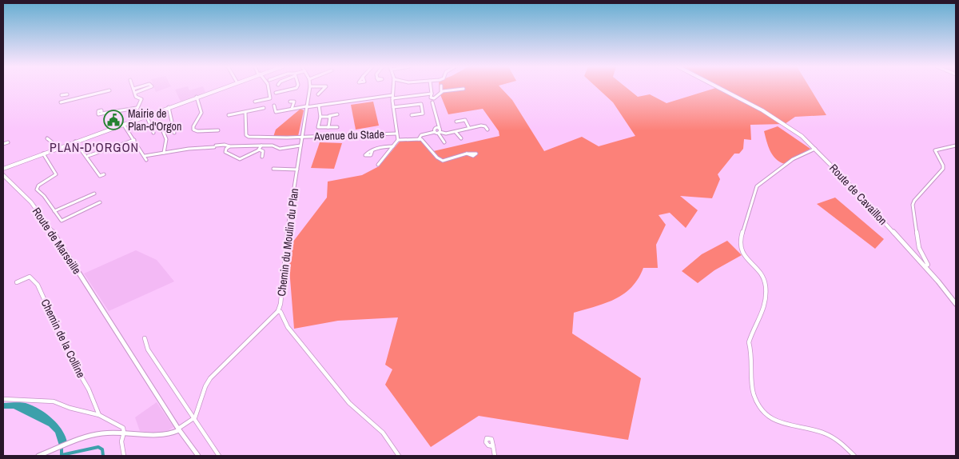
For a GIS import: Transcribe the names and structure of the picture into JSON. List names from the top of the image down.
{
  "streets": {
    "main road": ["Route de Cavaillon", "Route de Marseille"],
    "street": ["Avenue du Stade", "Chemin du Moulin du Plan", "Chemin de la Colline"]
  },
  "crossings": [
    ["Avenue du Stade", "Chemin du Moulin du Plan"]
  ],
  "districts": ["PLAN-D'ORGON"],
  "places": {
    "public building": ["Mairie de Plan-d'Orgon"]
  }
}
